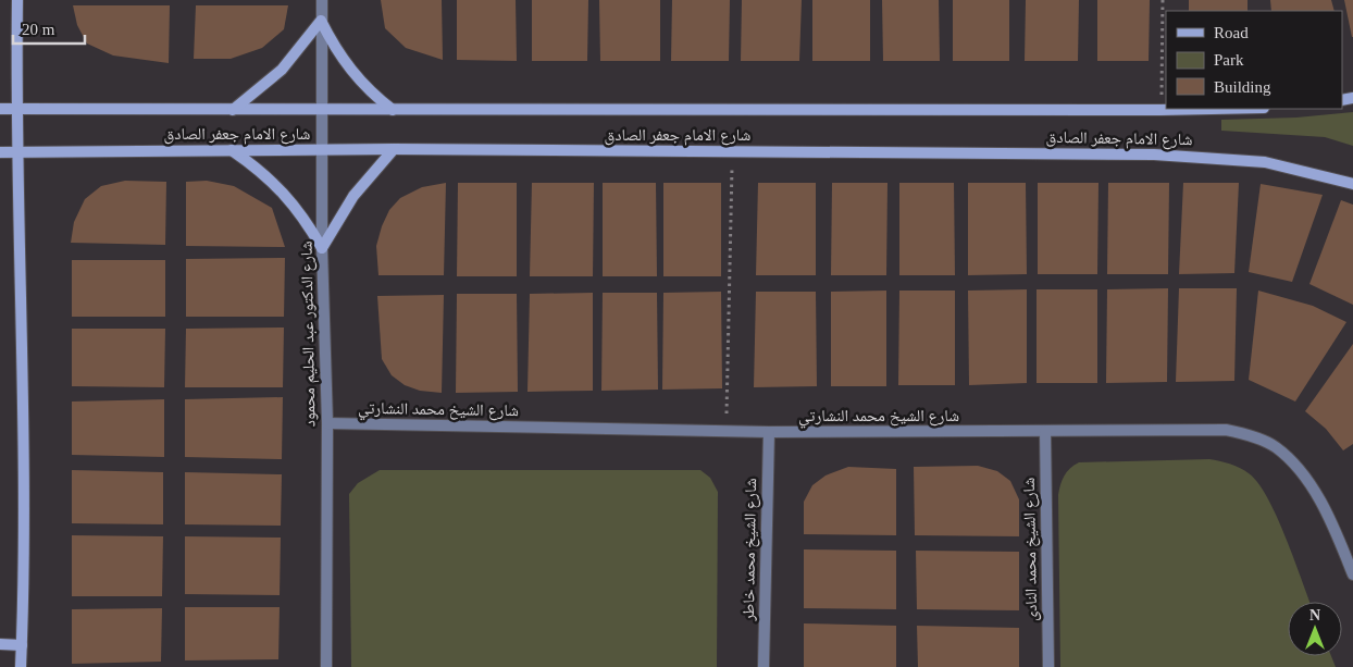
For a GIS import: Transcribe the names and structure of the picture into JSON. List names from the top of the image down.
{
  "streets": {
    "street": [
      "شارع الامام جعفر الصادق",
      "شارع الدكتور عبد الحليم محمود",
      "شارع الشيخ محمد النشارتي",
      "شارع الشيخ محمد خاطر",
      "شارع الشيخ محمد النادى"
    ]
  },
  "crossings": [
    ["شارع الامام جعفر الصادق", "شارع الدكتور عبد الحليم محمود"],
    ["شارع الدكتور عبد الحليم محمود", "شارع الشيخ محمد النشارتي"],
    ["شارع الشيخ محمد النشارتي", "شارع الشيخ محمد خاطر"],
    ["شارع الشيخ محمد النشارتي", "شارع الشيخ محمد النادى"]
  ],
  "legend": ["Road", "Park", "Building"],
  "scale_bar": "20 m",
  "north": "top"
}
